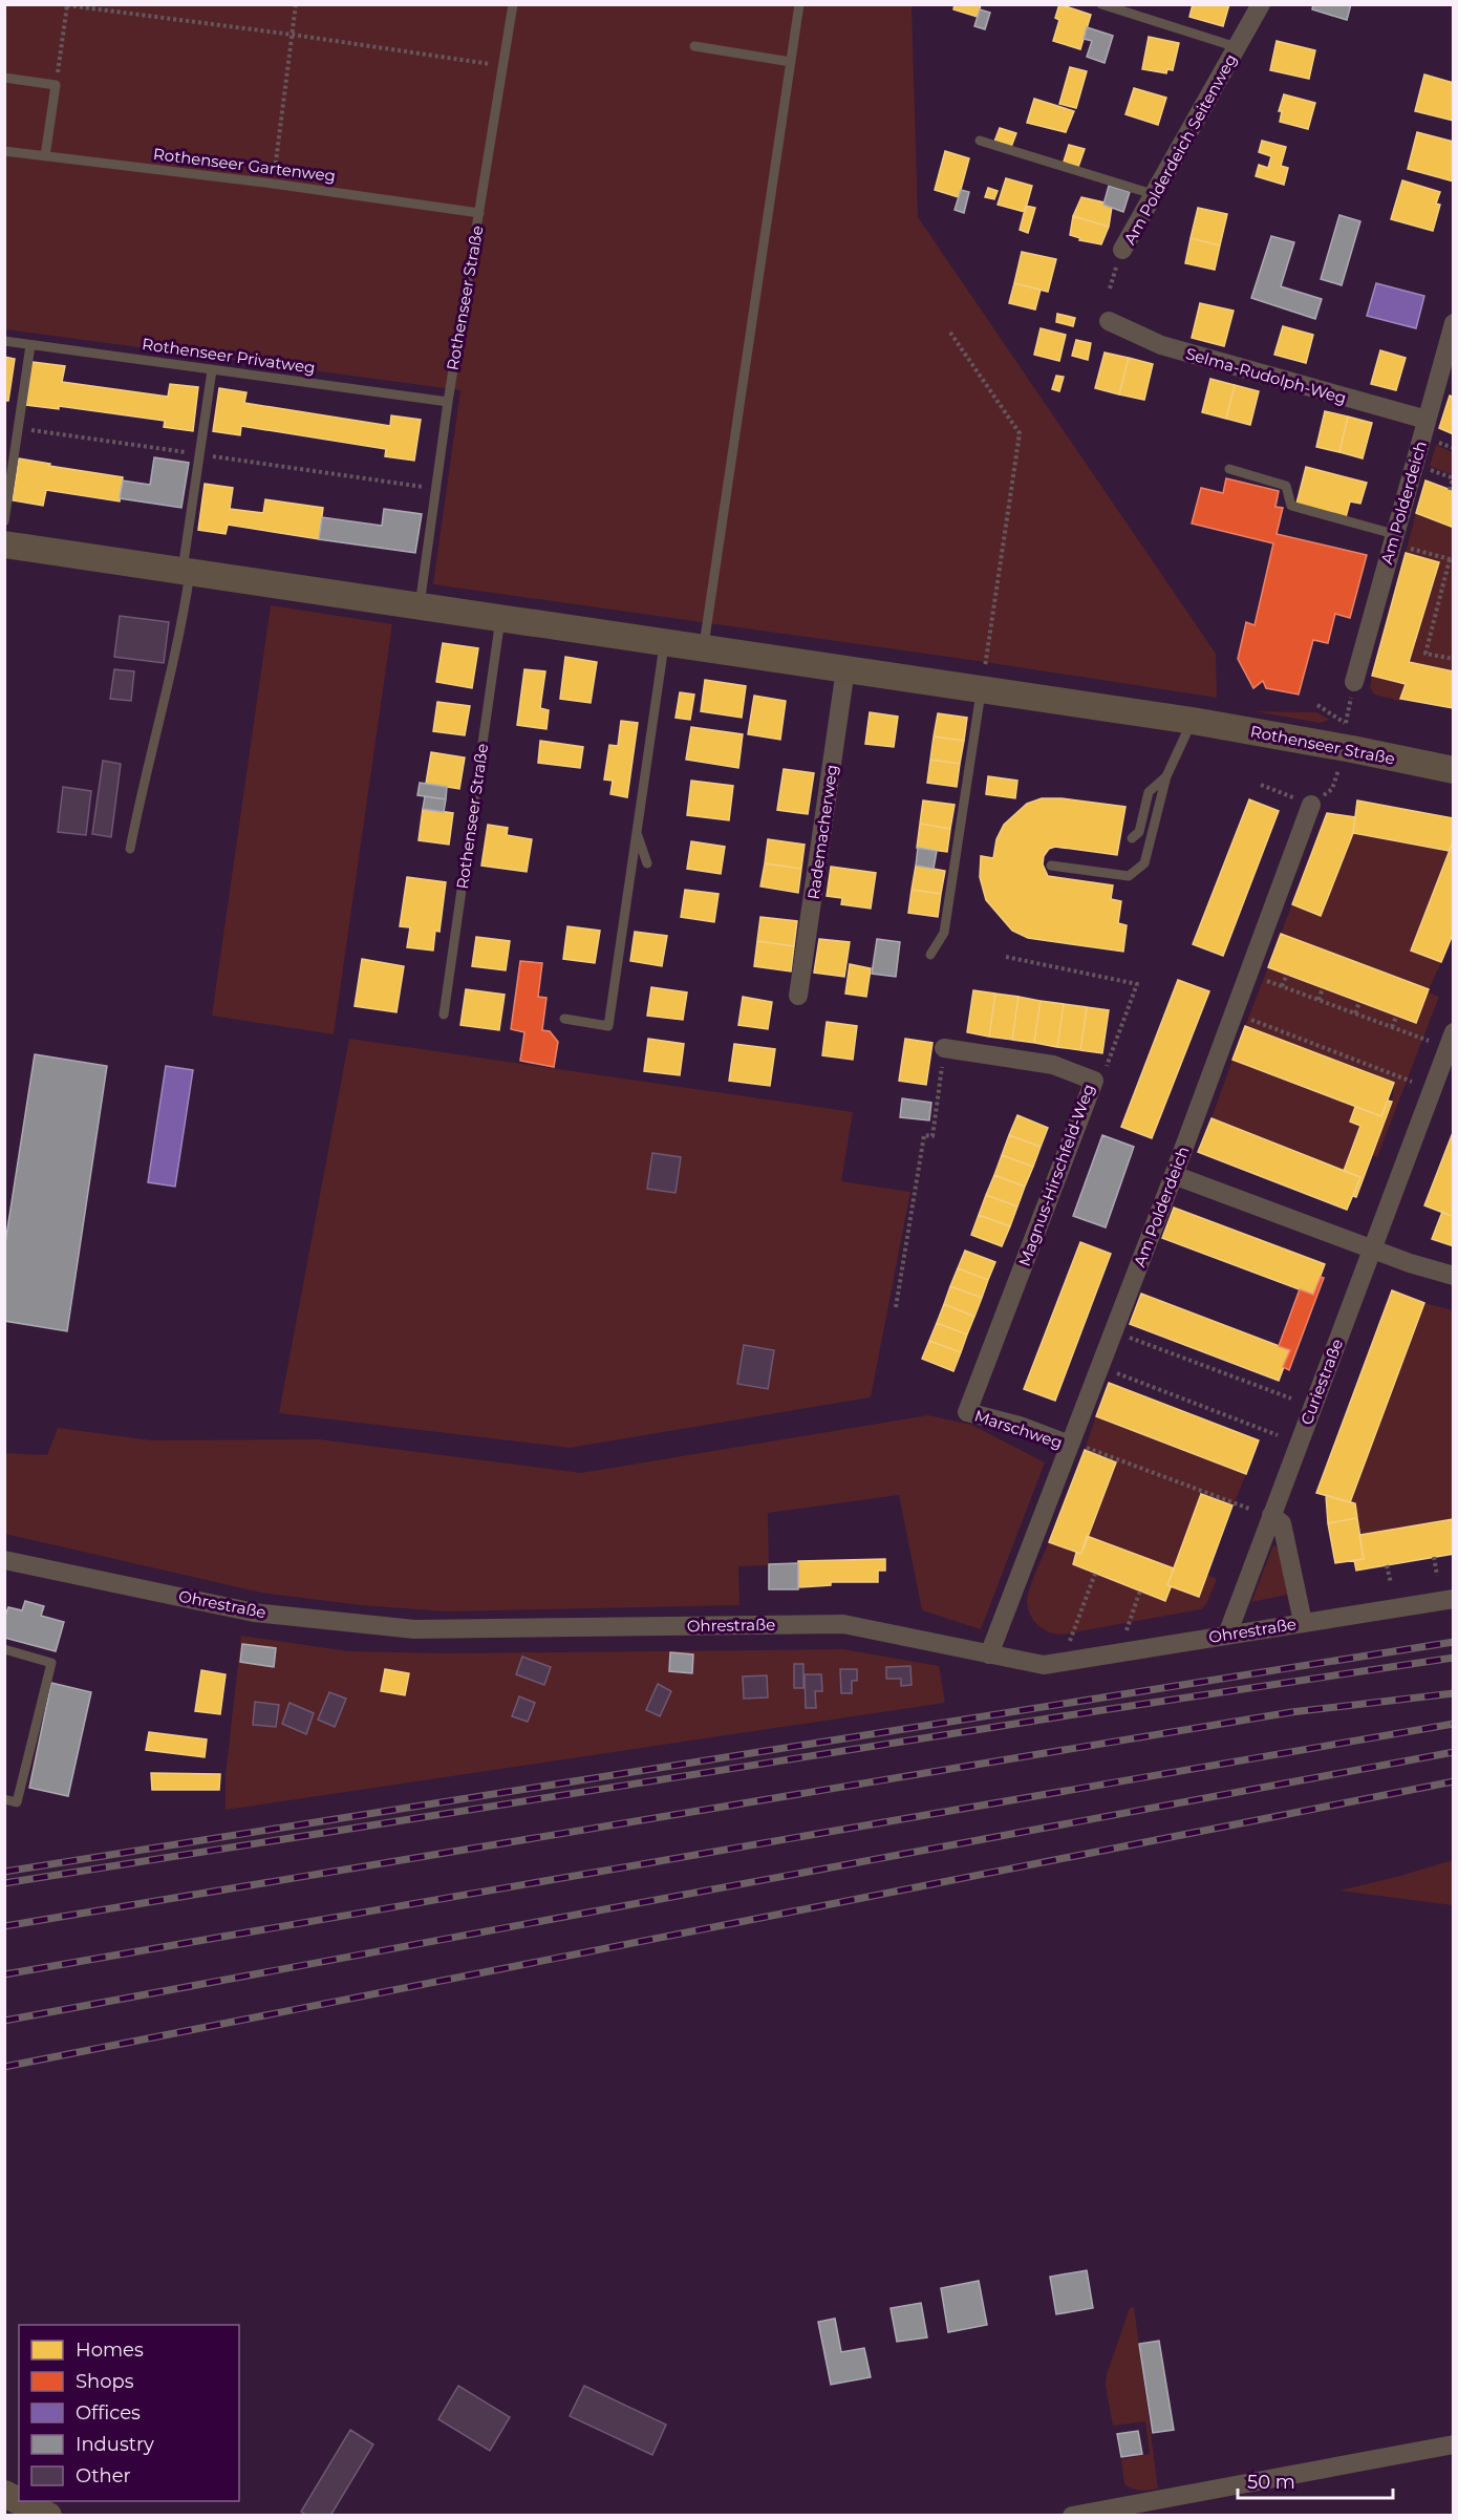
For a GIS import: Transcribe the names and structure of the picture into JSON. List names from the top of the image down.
{
  "streets": {
    "street": [
      "Am Polderdeich Seitenweg",
      "Rothenseer Straße",
      "Selma-Rudolph-Weg",
      "Am Polderdeich",
      "Rademacherweg",
      "Magnus-Hirschfeld-Weg",
      "Curiestraße",
      "Marschweg",
      "Ohrestraße"
    ],
    "lane": ["Rothenseer Gartenweg", "Rothenseer Privatweg"]
  },
  "crossings": [
    ["Rothenseer Gartenweg", "Rothenseer Straße"],
    ["Rothenseer Straße", "Rothenseer Privatweg"],
    ["Rothenseer Straße", "Rademacherweg"],
    ["Selma-Rudolph-Weg", "Am Polderdeich"],
    ["Am Polderdeich", "Marschweg"],
    ["Am Polderdeich", "Ohrestraße"],
    ["Magnus-Hirschfeld-Weg", "Marschweg"],
    ["Curiestraße", "Ohrestraße"]
  ],
  "legend": [
    "Homes",
    "Shops",
    "Offices",
    "Industry",
    "Other"
  ],
  "scale_bar": "50 m"
}
